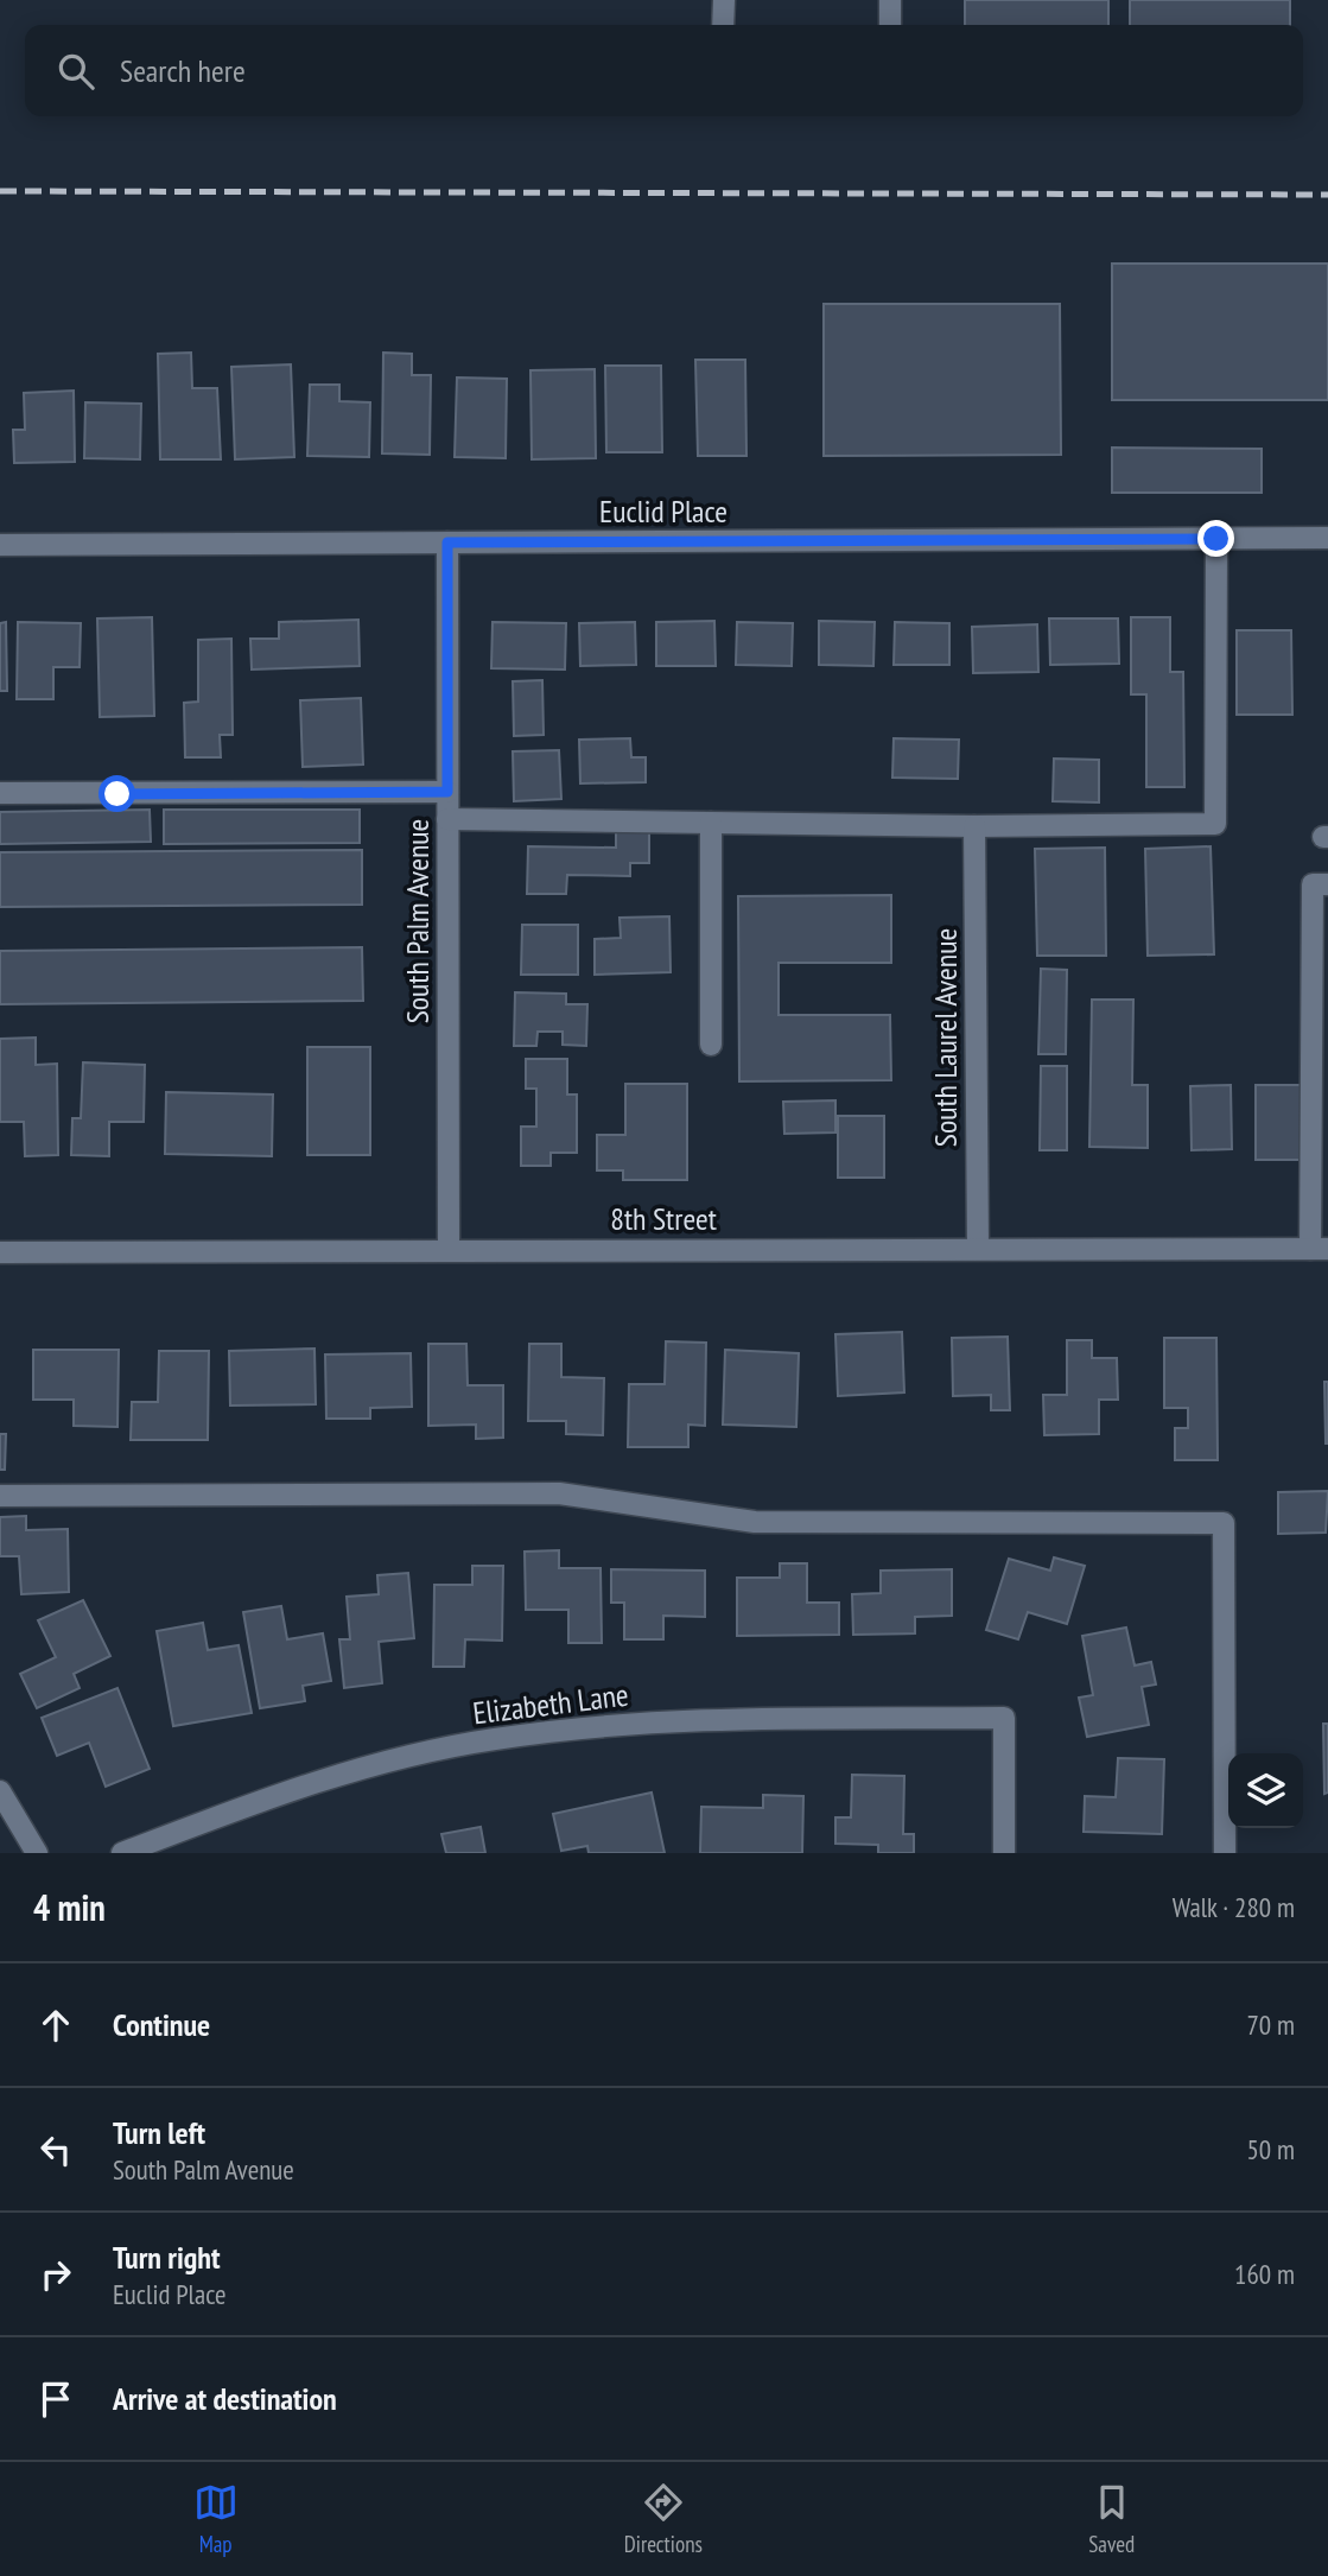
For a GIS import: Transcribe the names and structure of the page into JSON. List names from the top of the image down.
{
  "streets": {
    "street": [
      "Euclid Place",
      "South Palm Avenue",
      "South Laurel Avenue",
      "8th Street",
      "Elizabeth Lane"
    ]
  },
  "crossings": [
    ["Euclid Place", "South Palm Avenue"],
    ["South Palm Avenue", "8th Street"],
    ["South Laurel Avenue", "8th Street"]
  ],
  "page": {
    "search": "Search here",
    "heading": ["4 min", "Walk · 280 m"],
    "list": [
      ["Continue", "70 m"],
      ["Turn left", "South Palm Avenue", "50 m"],
      ["Turn right", "Euclid Place", "160 m"],
      "Arrive at destination"
    ],
    "nav": ["Map", "Directions", "Saved"]
  }
}
